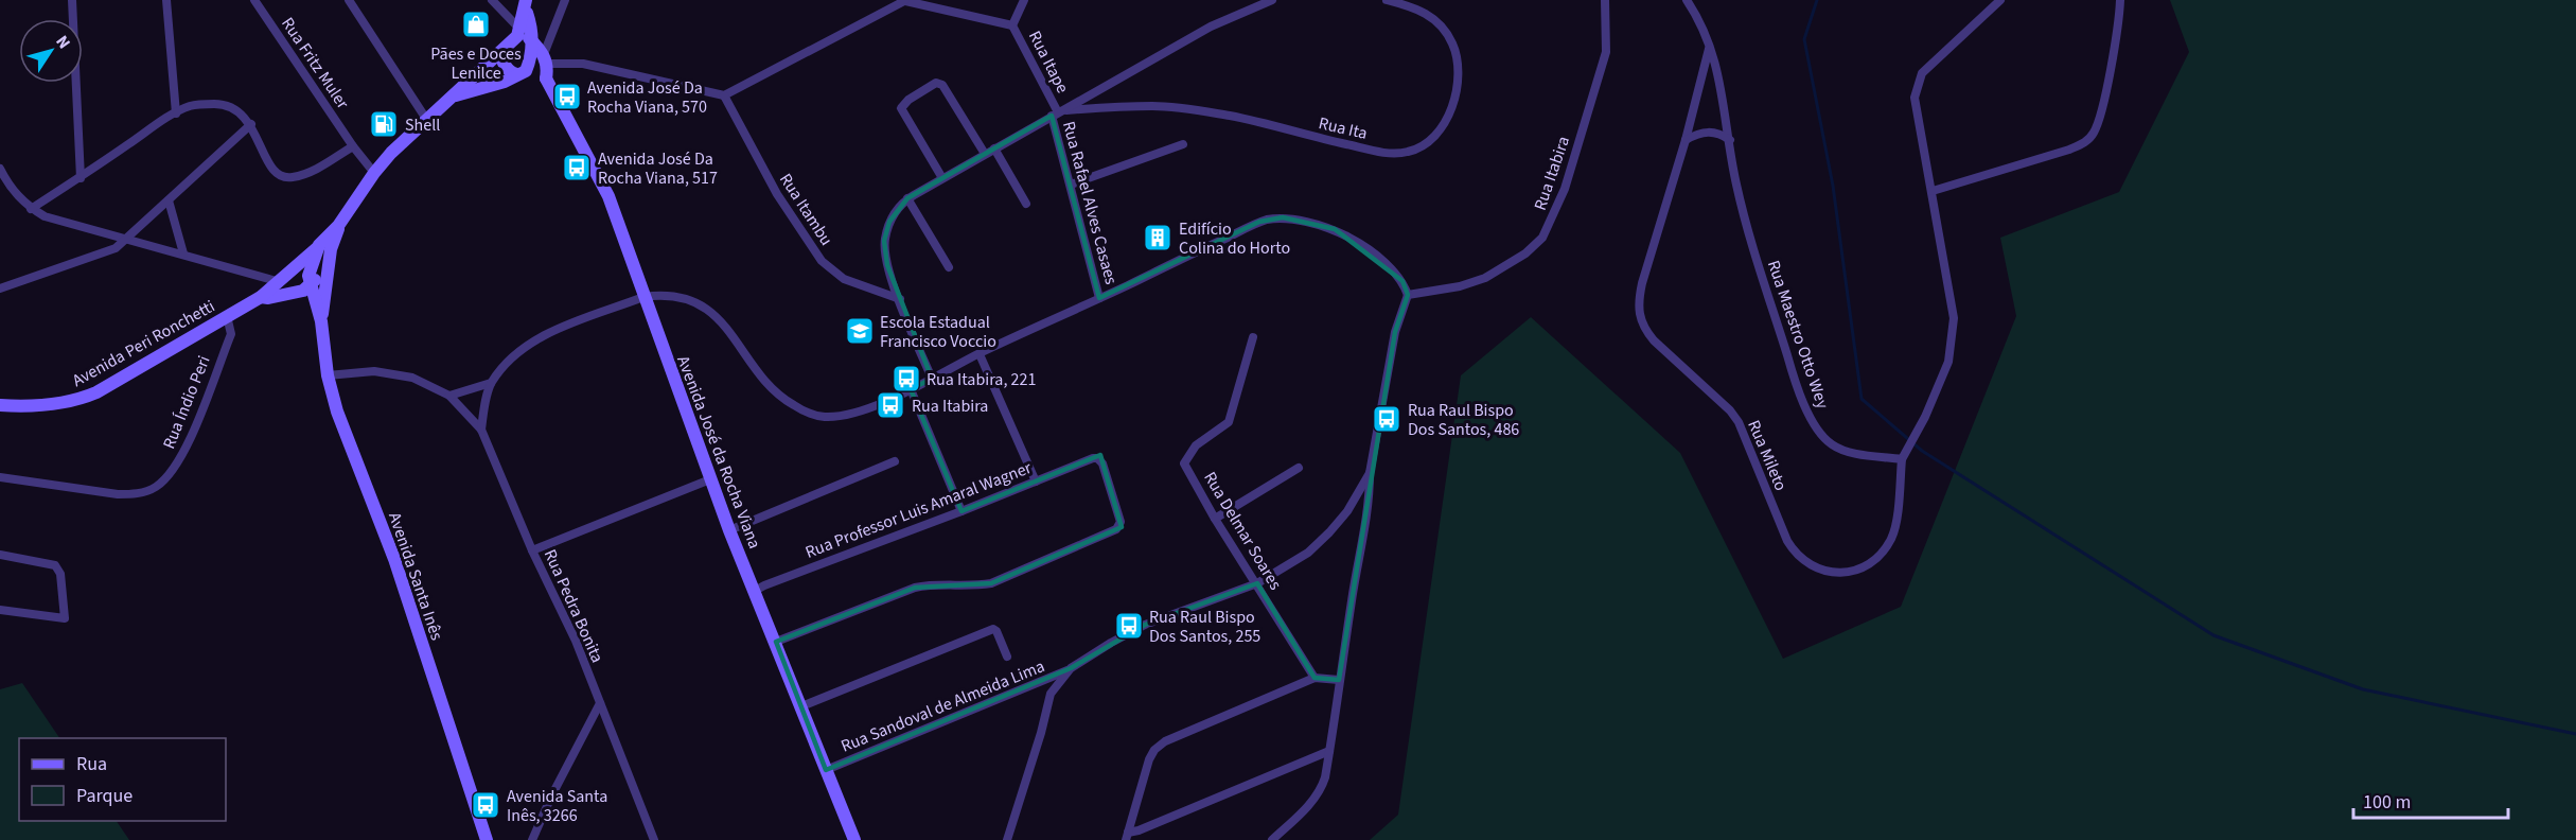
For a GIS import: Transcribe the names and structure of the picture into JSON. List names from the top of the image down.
{
  "streets": {
    "main road": ["Avenida Peri Ronchetti", "Avenida José da Rocha Viana", "Avenida Santa Inês"],
    "street": [
      "Rua Itape",
      "Rua Fritz Muler",
      "Rua Ita",
      "Rua Itabira",
      "Rua Rafael Alves Casaes",
      "Rua Itambu",
      "Rua Maestro Otto Wey",
      "Rua Índio Peri",
      "Rua Mileto",
      "Rua Professor Luis Amaral Wagner",
      "Rua Delmar Soares",
      "Rua Pedra Bonita",
      "Rua Sandoval de Almeida Lima"
    ]
  },
  "crossings": [
    ["Rua Itape", "Rua Ita"],
    ["Rua Itape", "Rua Rafael Alves Casaes"],
    ["Rua Ita", "Rua Rafael Alves Casaes"],
    ["Rua Ita", "Rua Itambu"],
    ["Rua Maestro Otto Wey", "Rua Mileto"],
    ["Avenida Peri Ronchetti", "Rua Índio Peri"],
    ["Avenida José da Rocha Viana", "Rua Professor Luis Amaral Wagner"],
    ["Avenida José da Rocha Viana", "Rua Sandoval de Almeida Lima"]
  ],
  "places": {
    "shop": ["Pães e Doces Lenilce"],
    "bus stop": [
      "Avenida José Da Rocha Viana, 570",
      "Avenida José Da Rocha Viana, 517",
      "Rua Itabira, 221",
      "Rua Itabira",
      "Rua Raul Bispo Dos Santos, 486",
      "Rua Raul Bispo Dos Santos, 255",
      "Avenida Santa Inês, 3266"
    ],
    "fuel station": ["Shell"],
    "building": ["Edifício Colina do Horto"],
    "school or university": ["Escola Estadual Francisco Voccio"]
  },
  "legend": ["Rua", "Parque"],
  "scale_bar": "100 m",
  "north": "top right"
}
